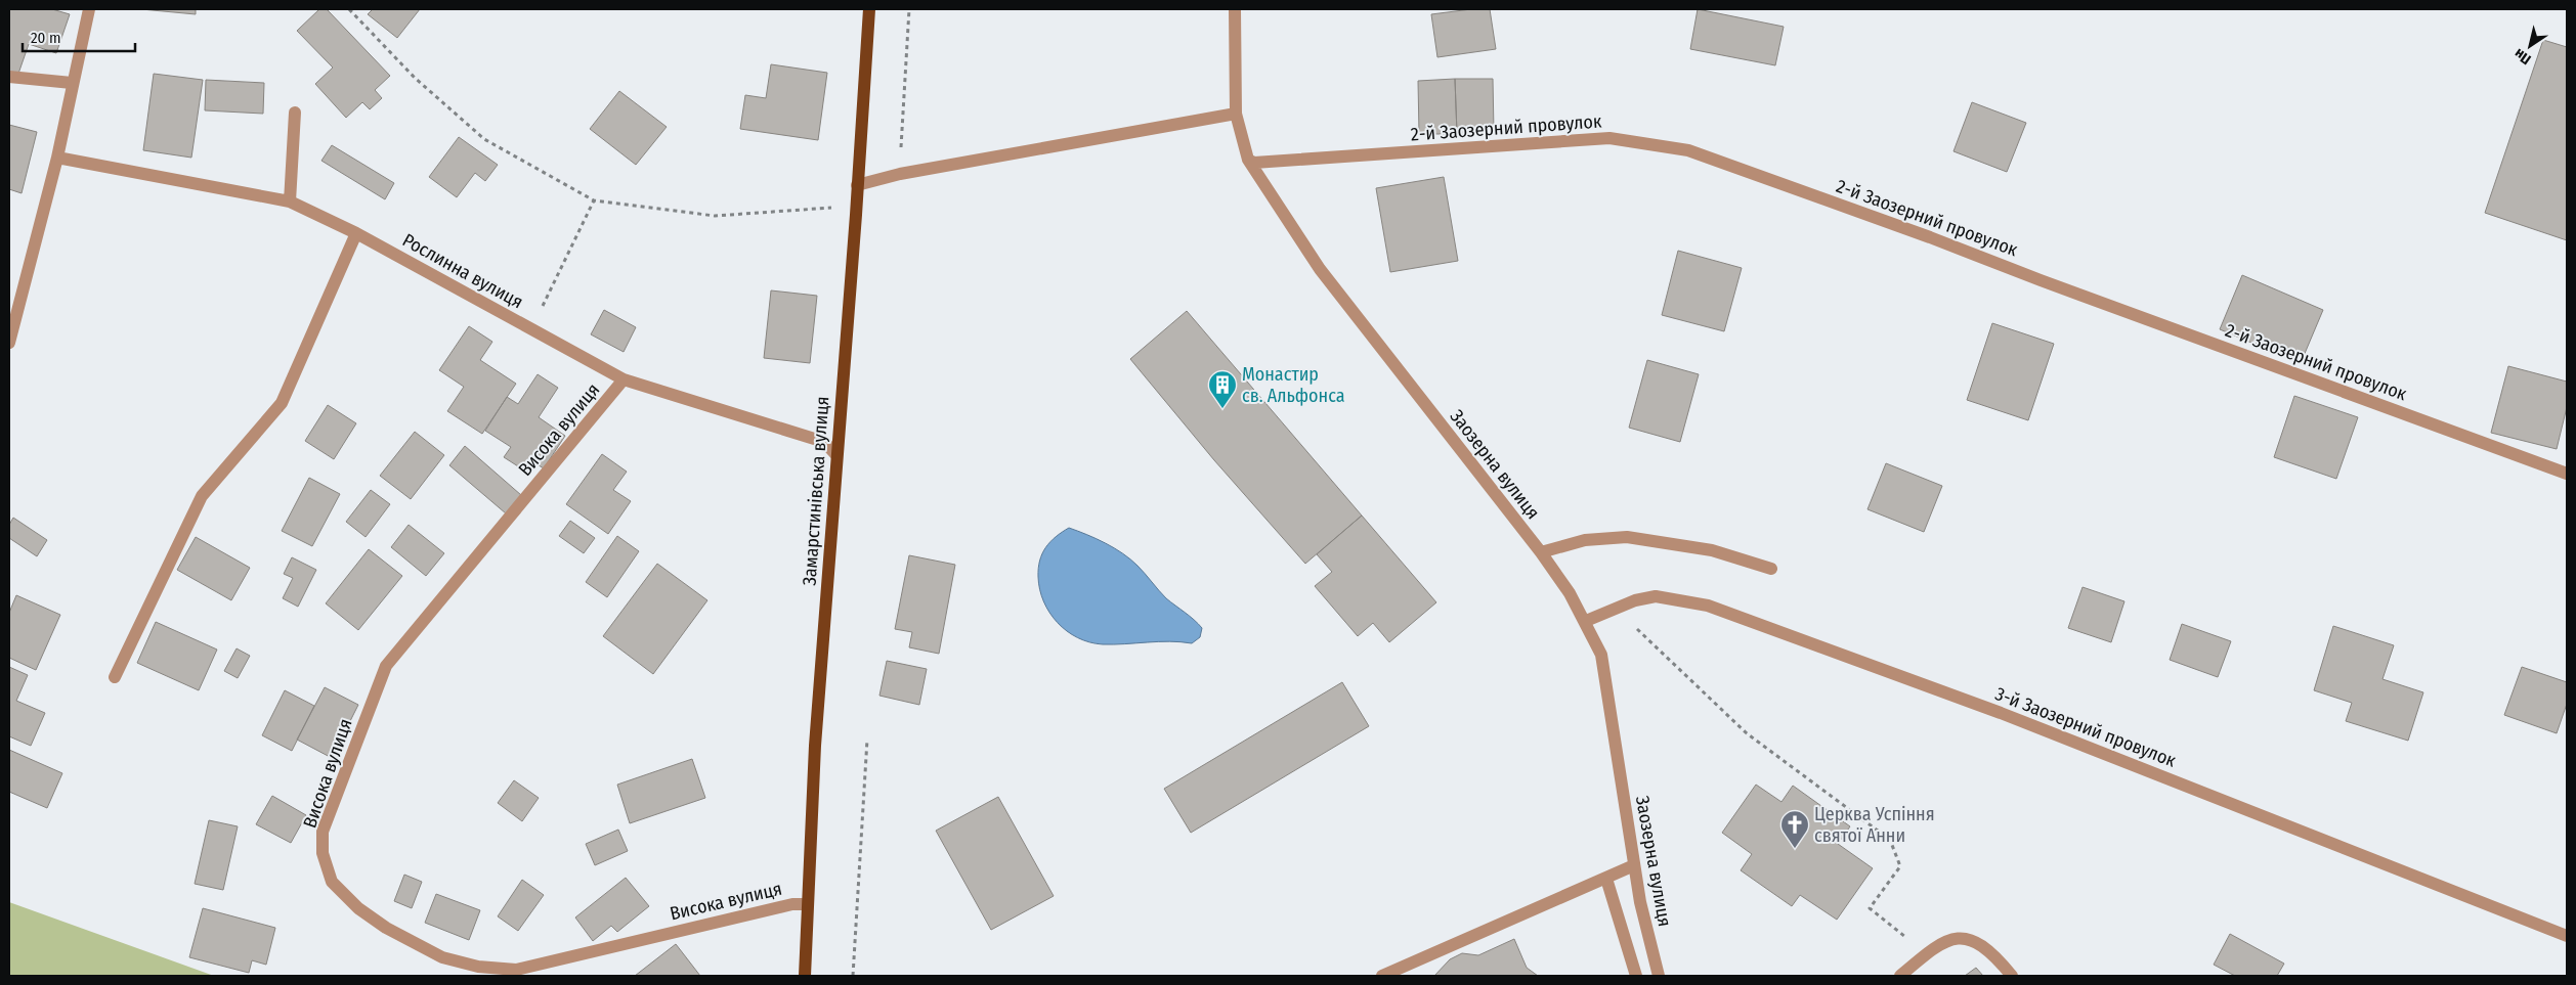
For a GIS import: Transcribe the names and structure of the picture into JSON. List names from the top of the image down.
{
  "streets": {
    "main road": ["Замарстинівська вулиця"],
    "street": [
      "2-й Заозерний провулок",
      "Рослинна вулиця",
      "Висока вулиця",
      "Заозерна вулиця",
      "3-й Заозерний провулок"
    ]
  },
  "crossings": [
    ["2-й Заозерний провулок", "Заозерна вулиця"],
    ["Рослинна вулиця", "Висока вулиця"],
    ["Рослинна вулиця", "Замарстинівська вулиця"],
    ["Висока вулиця", "Замарстинівська вулиця"],
    ["Заозерна вулиця", "3-й Заозерний провулок"]
  ],
  "places": {
    "building": ["Монастир св. Альфонса"],
    "church": ["Церква Успіння святої Анни"]
  },
  "scale_bar": "20 m",
  "north": "bottom left"
}
